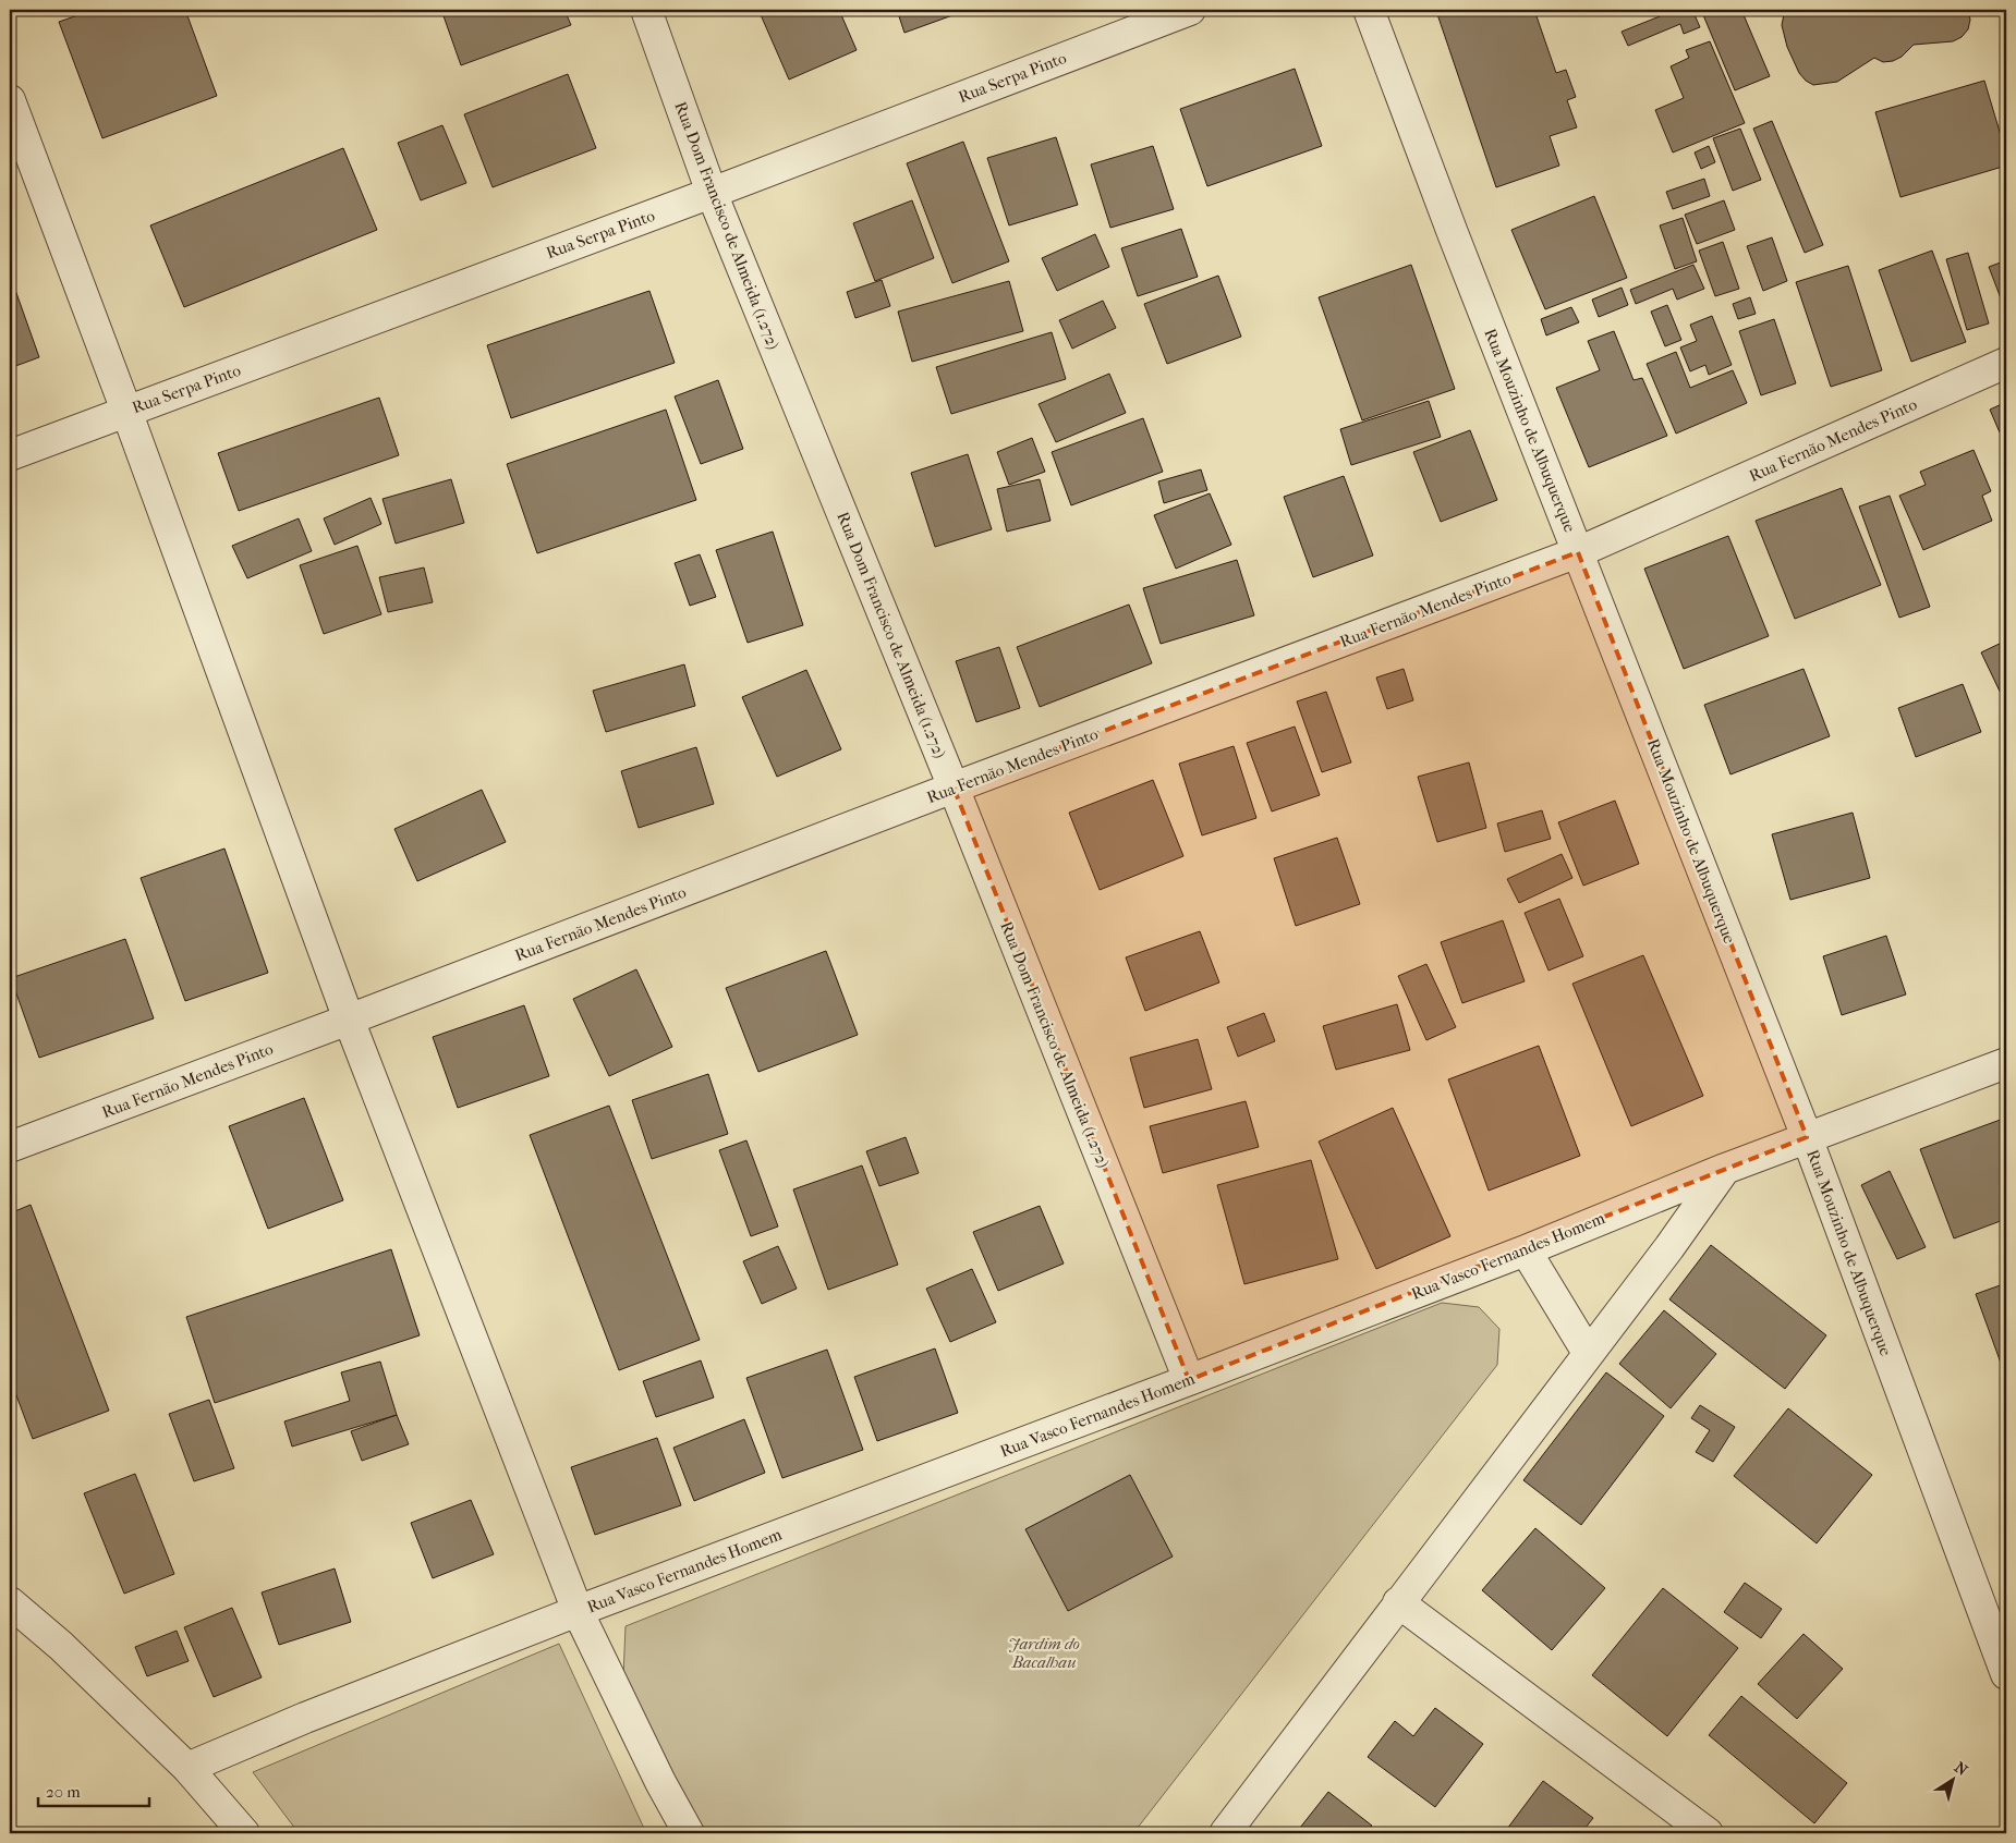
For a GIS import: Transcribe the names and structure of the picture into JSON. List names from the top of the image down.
{
  "streets": {
    "street": [
      "Rua Serpa Pinto",
      "Rua Dom Francisco de Almeida (1.272)",
      "Rua Mouzinho de Albuquerque",
      "Rua Fernão Mendes Pinto",
      "Rua Vasco Fernandes Homem"
    ]
  },
  "crossings": [
    ["Rua Serpa Pinto", "Rua Dom Francisco de Almeida (1.272)"],
    ["Rua Dom Francisco de Almeida (1.272)", "Rua Fernão Mendes Pinto"],
    ["Rua Dom Francisco de Almeida (1.272)", "Rua Vasco Fernandes Homem"],
    ["Rua Mouzinho de Albuquerque", "Rua Fernão Mendes Pinto"],
    ["Rua Mouzinho de Albuquerque", "Rua Vasco Fernandes Homem"]
  ],
  "parks": ["Jardim do Bacalhau"],
  "scale_bar": "20 m",
  "north": "top right"
}
